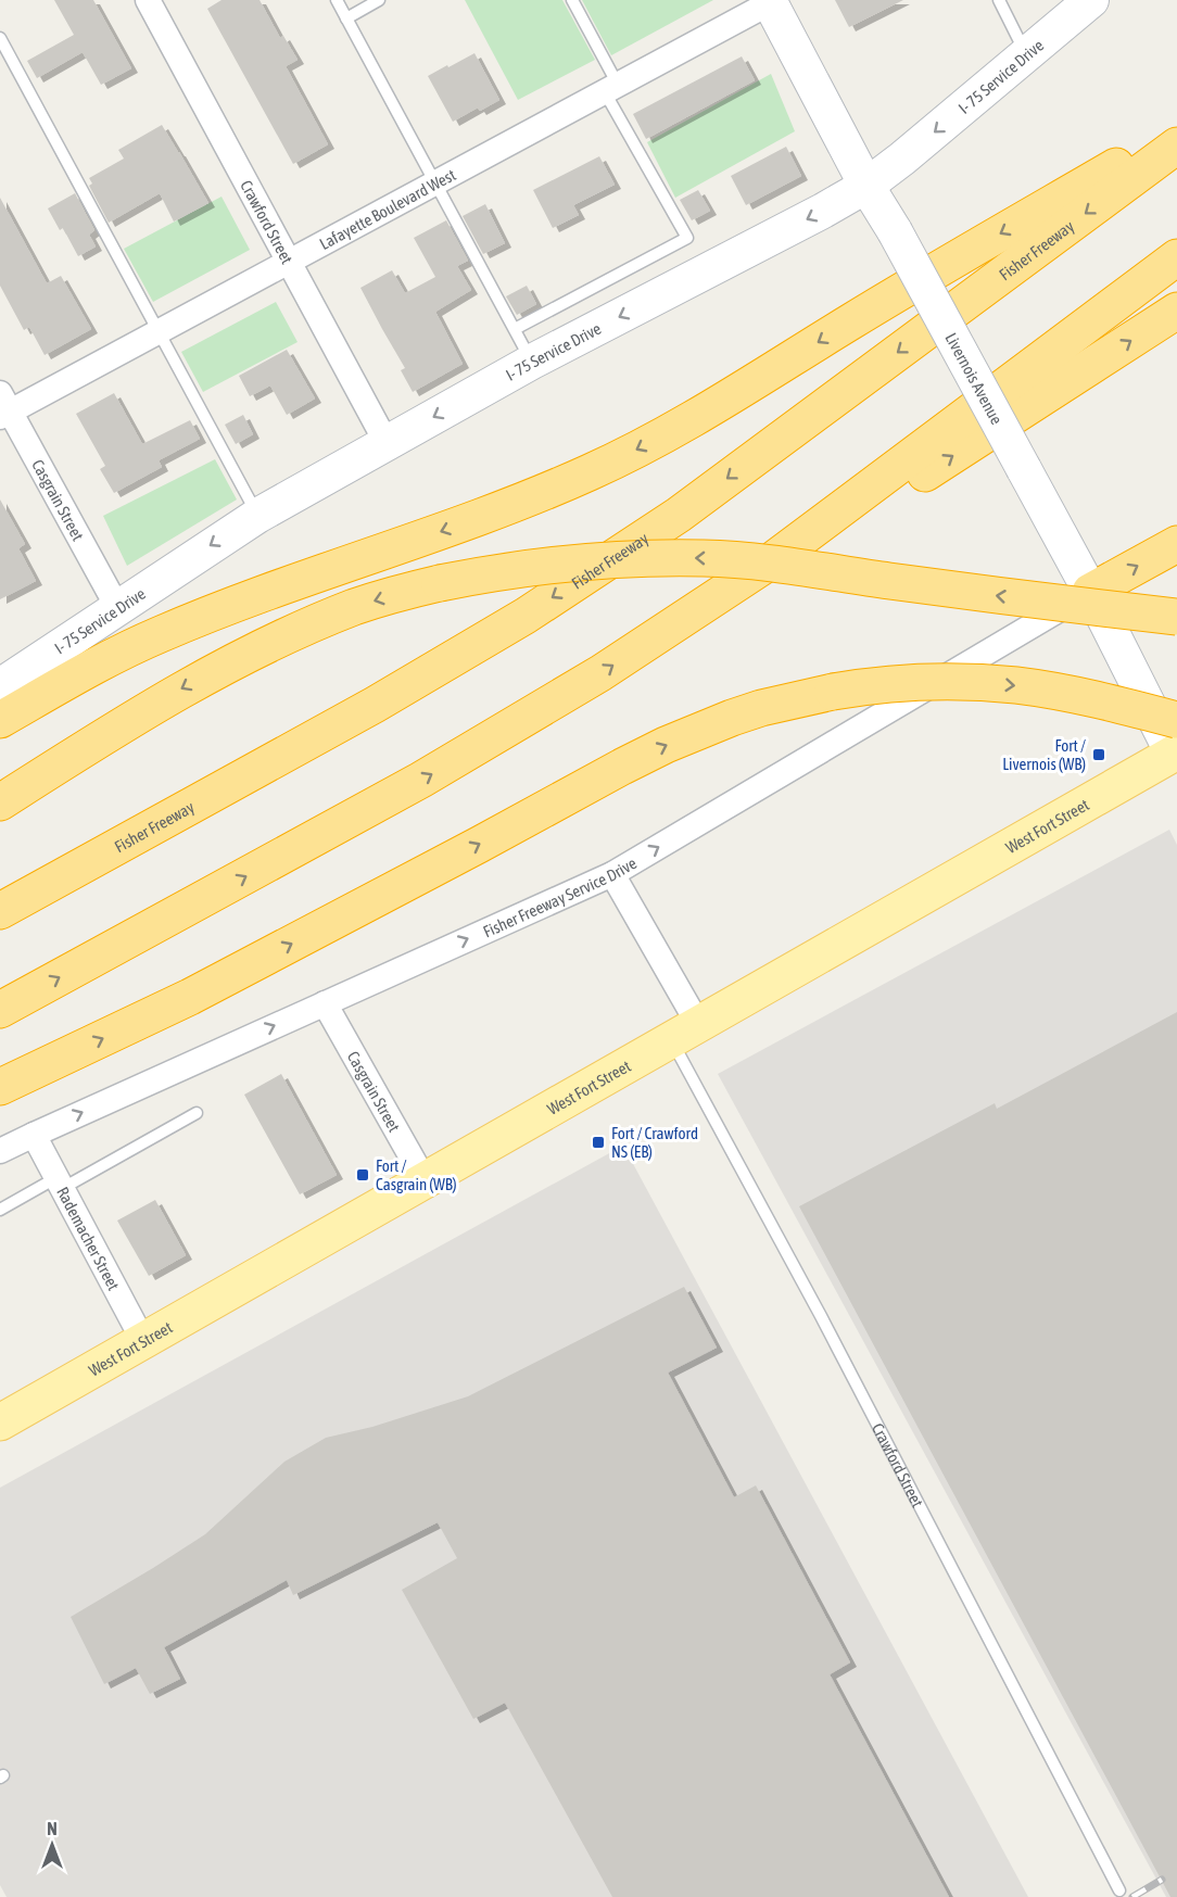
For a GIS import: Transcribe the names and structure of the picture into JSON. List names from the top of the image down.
{
  "streets": {
    "highway": ["Fisher Freeway"],
    "main road": ["I- 75 Service Drive", "Livernois Avenue", "West Fort Street"],
    "street": [
      "Lafayette Boulevard West",
      "Crawford Street",
      "Casgrain Street",
      "Fisher Freeway Service Drive",
      "Rademacher Street"
    ]
  },
  "crossings": [
    ["I- 75 Service Drive", "Crawford Street"],
    ["I- 75 Service Drive", "Livernois Avenue"],
    ["I- 75 Service Drive", "Casgrain Street"],
    ["Lafayette Boulevard West", "Crawford Street"],
    ["Lafayette Boulevard West", "Livernois Avenue"],
    ["Lafayette Boulevard West", "Casgrain Street"],
    ["Crawford Street", "West Fort Street"],
    ["Livernois Avenue", "West Fort Street"],
    ["Livernois Avenue", "Fisher Freeway Service Drive"],
    ["Casgrain Street", "West Fort Street"],
    ["Casgrain Street", "Fisher Freeway Service Drive"],
    ["West Fort Street", "Rademacher Street"],
    ["Fisher Freeway Service Drive", "Rademacher Street"]
  ],
  "one_way": ["I- 75 Service Drive", "Fisher Freeway Service Drive"],
  "places": {
    "transit": ["Fort / Livernois (WB)", "Fort / Crawford NS (EB)", "Fort / Casgrain (WB)"]
  },
  "north": "top"
}
